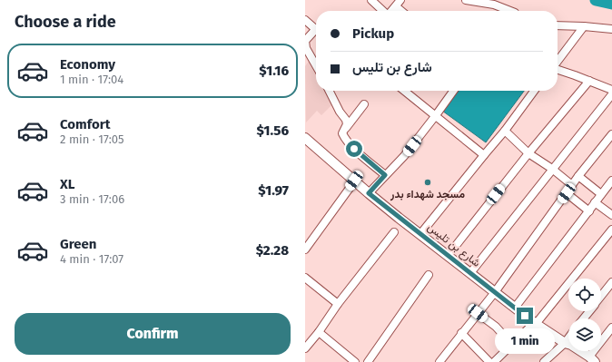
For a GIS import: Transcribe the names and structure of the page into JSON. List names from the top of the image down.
{
  "streets": {
    "street": ["شارع بن تليس"]
  },
  "places": ["مسجد شهداء بدر"],
  "page": {
    "heading": "Choose a ride",
    "banner": ["Pickup", "شارع بن تليس"],
    "list": [
      {
        "name": "Economy",
        "note": "1 min · 17:04",
        "value": "$1.16"
      },
      {
        "name": "Comfort",
        "note": "2 min · 17:05",
        "value": "$1.56"
      },
      {
        "name": "XL",
        "note": "3 min · 17:06",
        "value": "$1.97"
      },
      {
        "name": "Green",
        "note": "4 min · 17:07",
        "value": "$2.28"
      }
    ],
    "buttons": "Confirm",
    "bubble": "1 min"
  }
}
